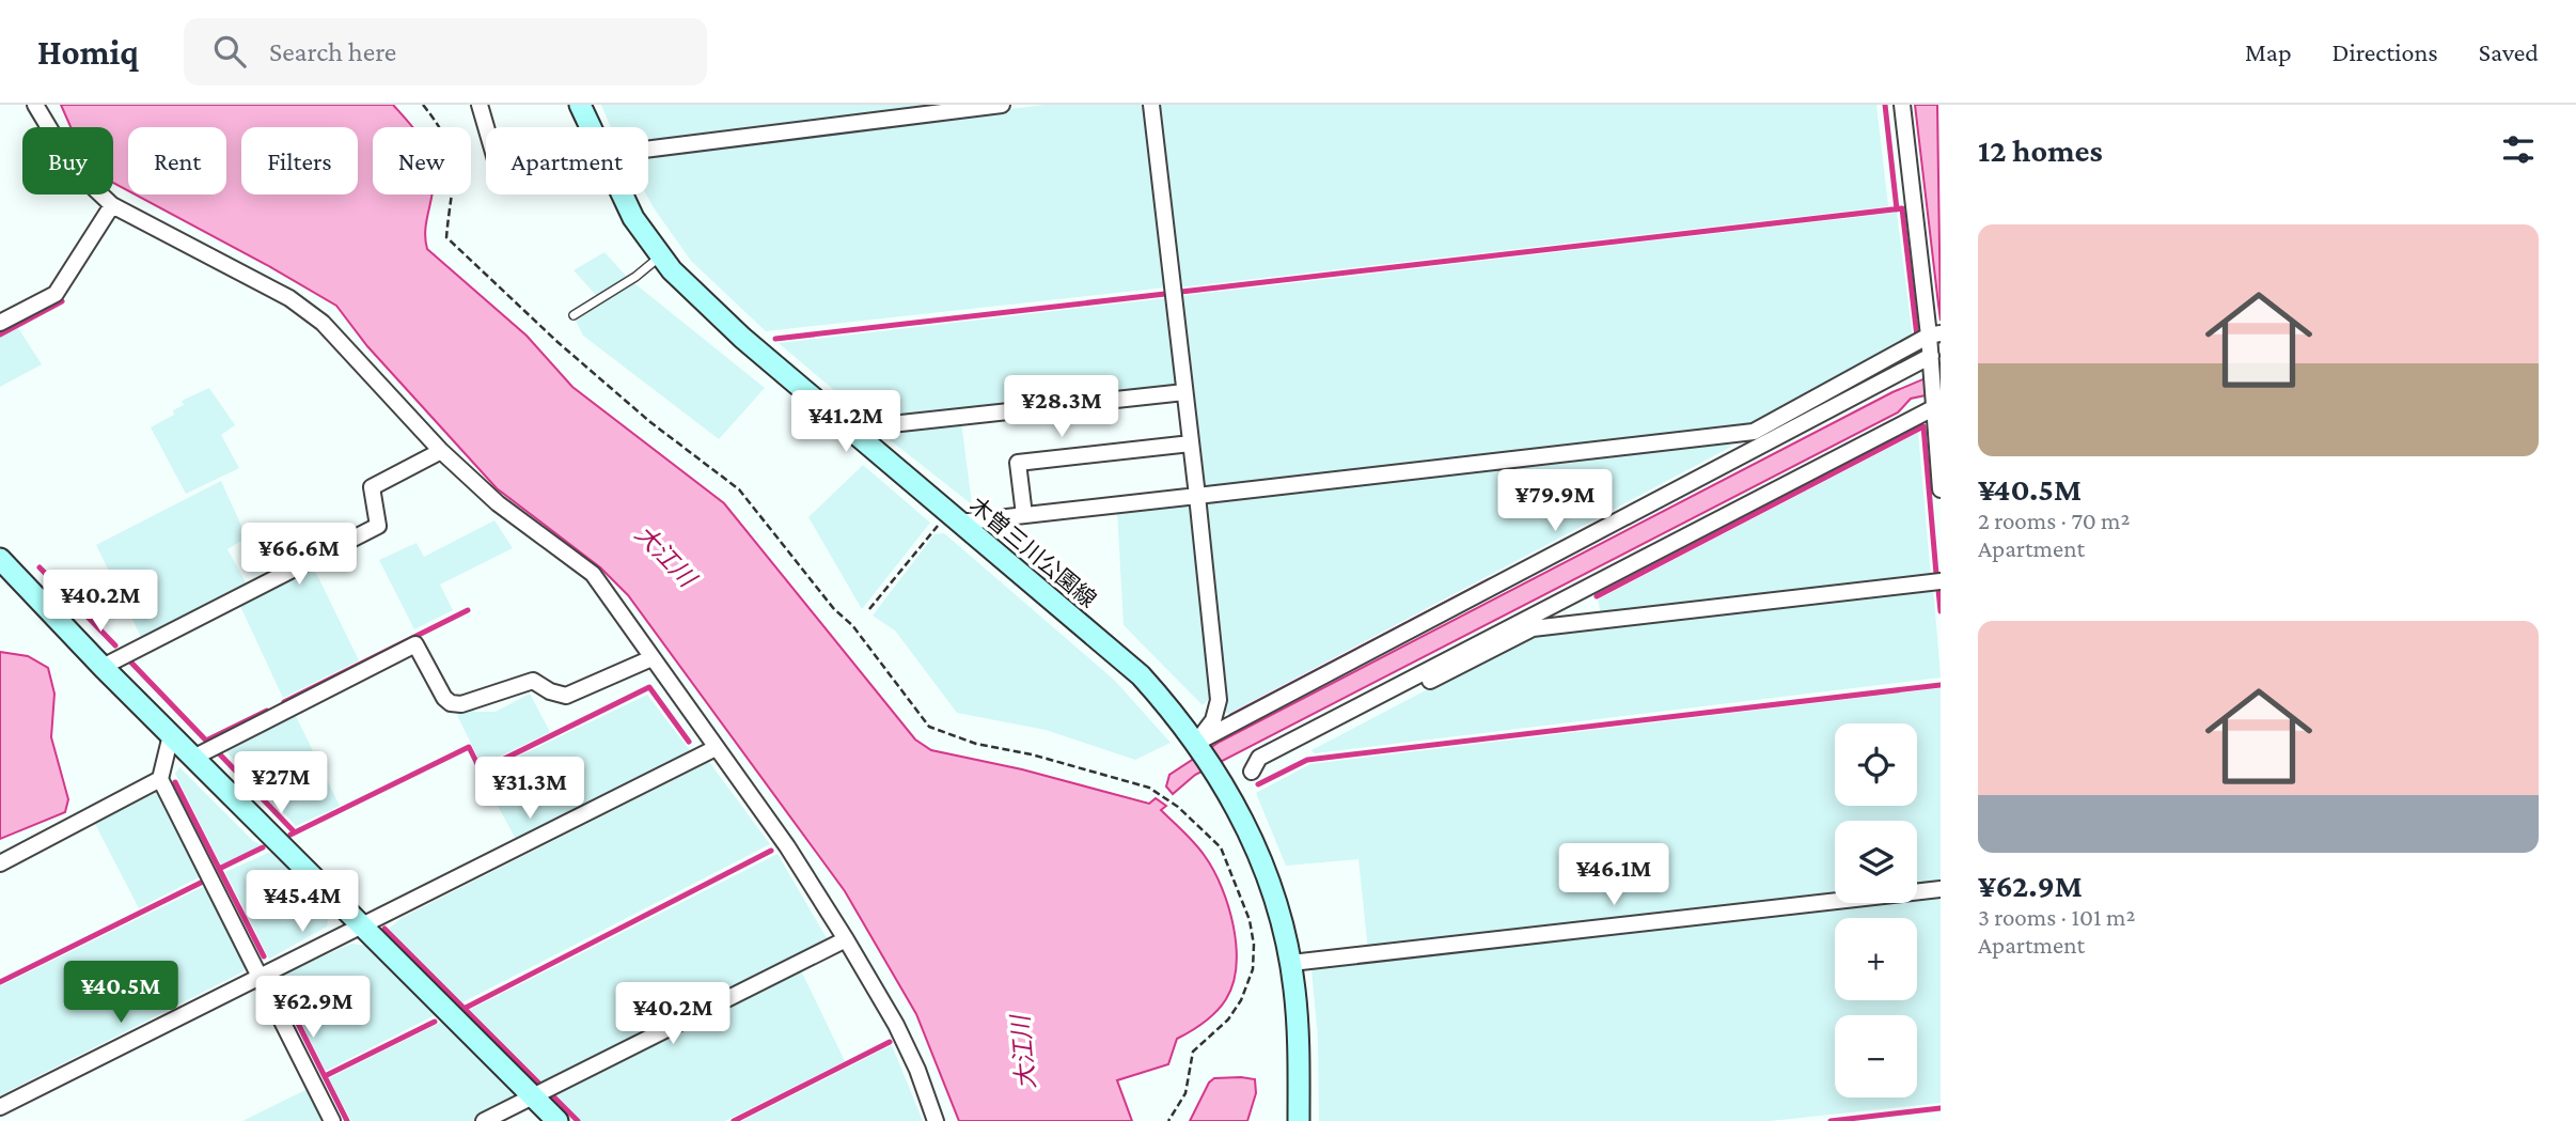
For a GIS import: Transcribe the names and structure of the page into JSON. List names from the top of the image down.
{
  "streets": {
    "main road": ["木曽三川公園線"]
  },
  "water": ["大江川"],
  "page": {
    "header": "Homiq",
    "search": "Search here",
    "nav": ["Map", "Directions", "Saved"],
    "heading": "12 homes",
    "chip": [
      "Buy",
      "Rent",
      "Filters",
      "New",
      "Apartment"
    ],
    "list": [
      {
        "name": "¥40.5M",
        "note": "2 rooms · 70 m² · Apartment"
      },
      {
        "name": "¥62.9M",
        "note": "3 rooms · 101 m² · Apartment"
      }
    ],
    "price": [
      "¥28.3M",
      "¥41.2M",
      "¥79.9M",
      "¥66.6M",
      "¥40.2M",
      "¥27M",
      "¥31.3M",
      "¥46.1M",
      "¥45.4M",
      "¥40.5M",
      "¥62.9M",
      "¥40.2M"
    ],
    "map_buttons": ["+", "−"]
  }
}
